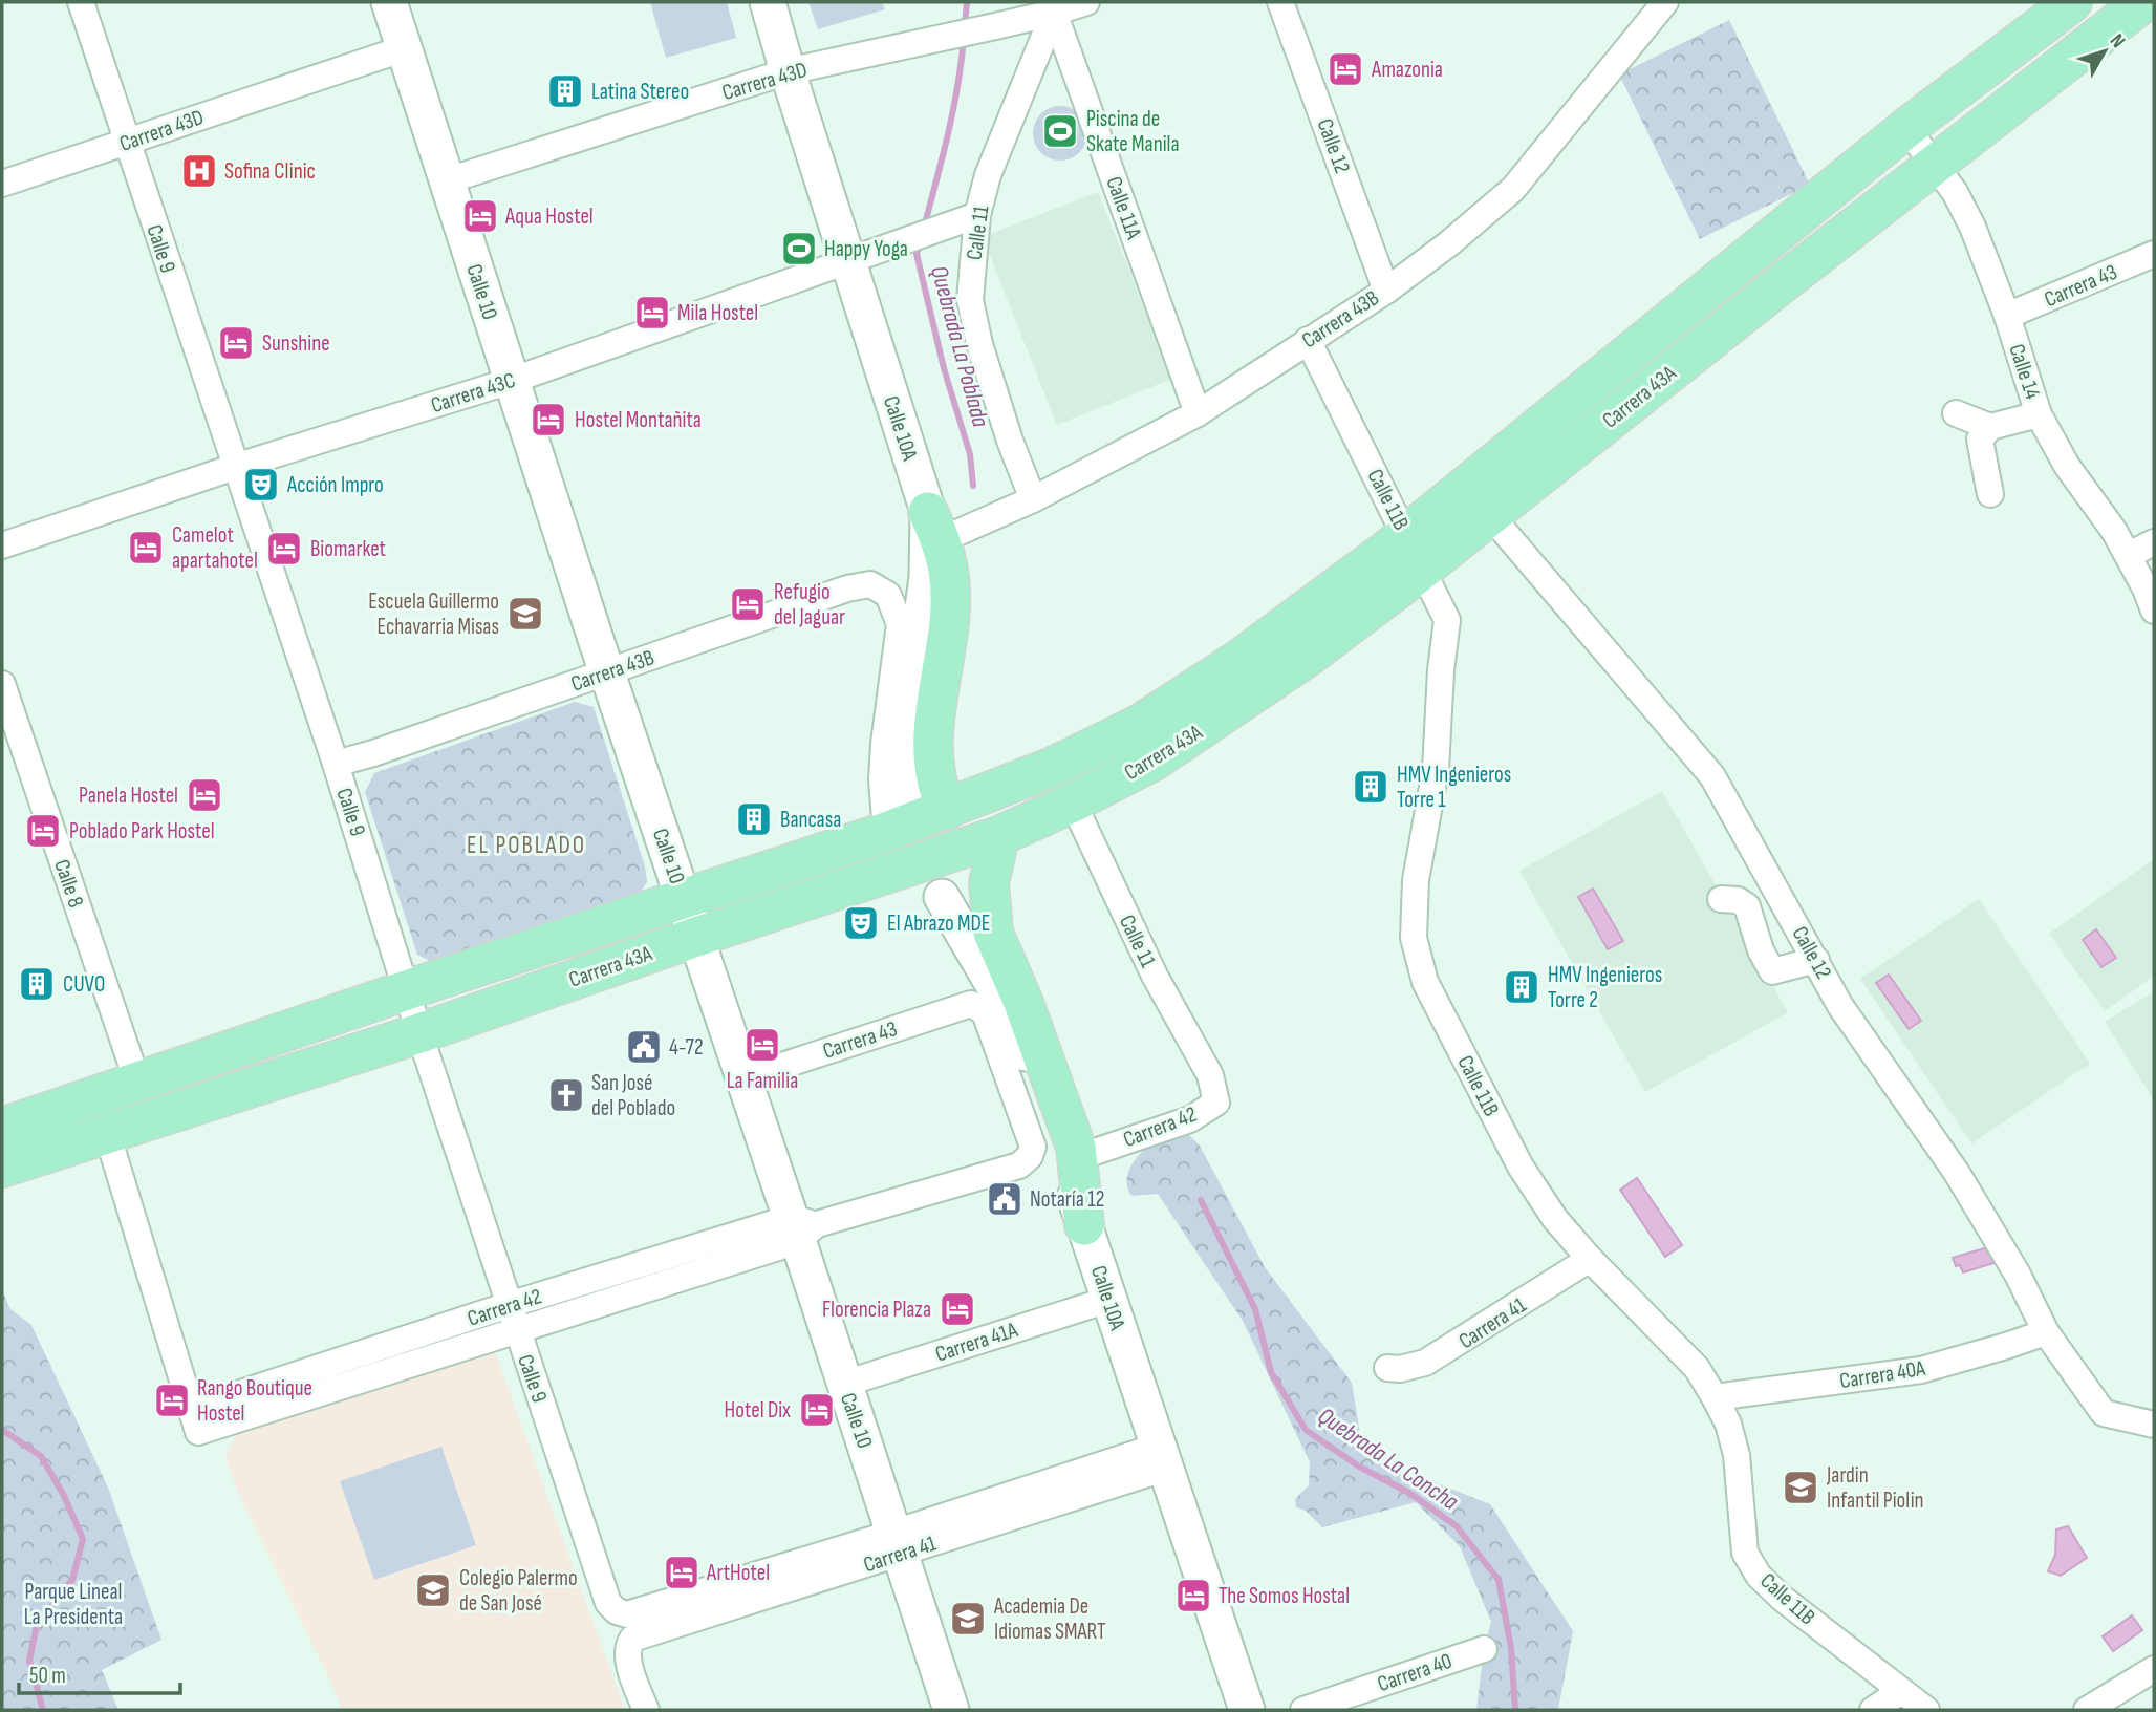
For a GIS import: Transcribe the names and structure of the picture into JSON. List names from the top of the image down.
{
  "streets": {
    "main road": ["Calle 10", "Carrera 43A", "Calle 10A"],
    "street": [
      "Carrera 43D",
      "Calle 12",
      "Calle 11A",
      "Calle 11",
      "Calle 9",
      "Carrera 43",
      "Carrera 43B",
      "Calle 14",
      "Carrera 43C",
      "Calle 11B",
      "Calle 8",
      "Carrera 42",
      "Carrera 41",
      "Carrera 41A",
      "Carrera 40A",
      "Carrera 40"
    ]
  },
  "crossings": [
    ["Carrera 43D", "Calle 11A"],
    ["Carrera 43D", "Calle 11"],
    ["Carrera 43D", "Calle 9"],
    ["Carrera 43D", "Calle 10"],
    ["Carrera 43D", "Calle 10A"],
    ["Calle 12", "Carrera 43B"],
    ["Calle 12", "Carrera 43A"],
    ["Calle 12", "Carrera 40A"],
    ["Calle 11A", "Calle 11"],
    ["Calle 11A", "Carrera 43B"],
    ["Calle 11", "Carrera 43B"],
    ["Calle 11", "Carrera 43C"],
    ["Calle 11", "Carrera 43A"],
    ["Calle 11", "Carrera 42"],
    ["Calle 9", "Carrera 43B"],
    ["Calle 9", "Carrera 43C"],
    ["Calle 9", "Carrera 43A"],
    ["Calle 9", "Carrera 42"],
    ["Calle 9", "Carrera 41"],
    ["Carrera 43", "Calle 10"],
    ["Carrera 43", "Calle 14"],
    ["Carrera 43", "Carrera 42"],
    ["Calle 10", "Carrera 43B"],
    ["Calle 10", "Carrera 43C"],
    ["Calle 10", "Carrera 43A"],
    ["Calle 10", "Carrera 42"],
    ["Calle 10", "Carrera 41"],
    ["Calle 10", "Carrera 41A"],
    ["Carrera 43B", "Carrera 43A"],
    ["Carrera 43B", "Calle 10A"],
    ["Carrera 43B", "Calle 11B"],
    ["Calle 14", "Carrera 43A"],
    ["Carrera 43C", "Calle 10A"],
    ["Carrera 43A", "Calle 11B"],
    ["Carrera 43A", "Calle 8"],
    ["Carrera 43A", "Carrera 42"],
    ["Calle 10A", "Carrera 41"],
    ["Calle 10A", "Carrera 41A"],
    ["Calle 11B", "Carrera 41"],
    ["Calle 11B", "Carrera 40A"]
  ],
  "districts": ["EL POBLADO"],
  "water": ["Quebrada La Poblada", "Quebrada La Concha"],
  "parks": ["Parque Lineal La Presidenta"],
  "places": {
    "hotel": [
      "Amazonia",
      "Aqua Hostel",
      "Mila Hostel",
      "Sunshine",
      "Hostel Montañita",
      "Camelot apartahotel",
      "Biomarket",
      "Refugio del Jaguar",
      "Panela Hostel",
      "Poblado Park Hostel",
      "La Familia",
      "Florencia Plaza",
      "Rango Boutique Hostel",
      "Hotel Dix",
      "ArtHotel",
      "The Somos Hostal"
    ],
    "building": [
      "Latina Stereo",
      "HMV Ingenieros Torre 1",
      "Bancasa",
      "CUVO",
      "HMV Ingenieros Torre 2"
    ],
    "sports": ["Piscina de Skate Manila", "Happy Yoga"],
    "hospital": ["Sofina Clinic"],
    "theatre": ["Acción Impro", "El Abrazo MDE"],
    "school or university": [
      "Escuela Guillermo Echavarria Misas",
      "Jardin Infantil Piolin",
      "Colegio Palermo de San José",
      "Academia De Idiomas SMART"
    ],
    "public building": ["4-72", "Notaría 12"],
    "church": ["San José del Poblado"]
  },
  "scale_bar": "50 m",
  "north": "top right"
}
